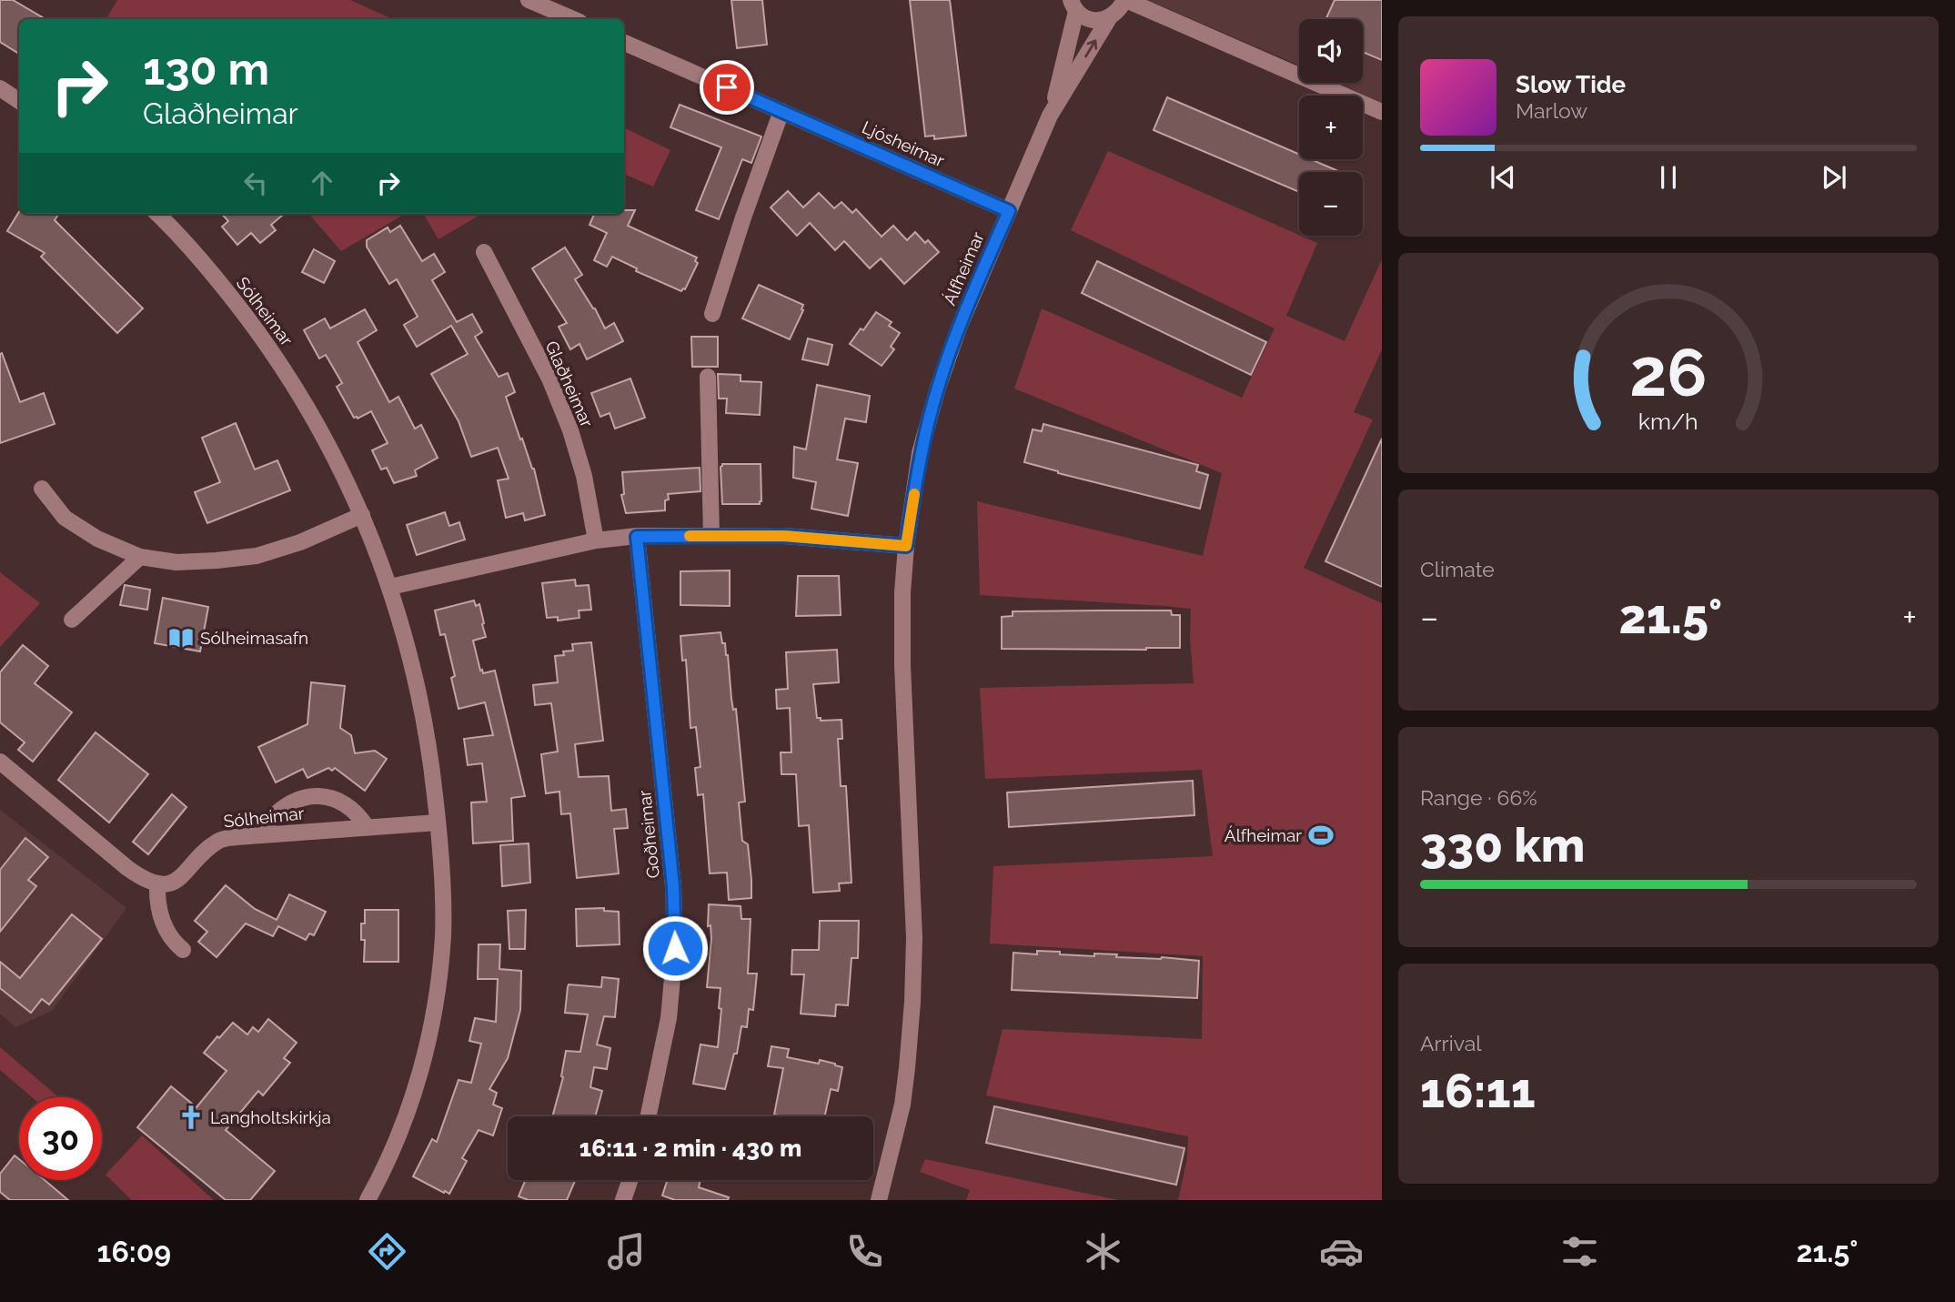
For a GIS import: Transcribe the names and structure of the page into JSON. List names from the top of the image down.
{
  "streets": {
    "street": [
      "Ljósheimar",
      "Álfheimar",
      "Sólheimar",
      "Glaðheimar",
      "Goðheimar"
    ]
  },
  "crossings": [
    ["Ljósheimar", "Álfheimar"]
  ],
  "places": {
    "library": ["Sólheimasafn"],
    "sports": ["Álfheimar"],
    "church": ["Langholtskirkja"]
  },
  "page": {
    "map_buttons": ["+", "−"],
    "turn": ["130 m", "Glaðheimar"],
    "song": ["Slow Tide", "Marlow"],
    "tile": [
      "Climate",
      ["Range · 66%", "330 km"],
      ["Arrival", "16:11"]
    ],
    "heat": ["−", "21.5°", "+"],
    "limit": "30",
    "trip": "16:11 · 2 min · 430 m",
    "tabs": ["16:09", "21.5°"],
    "gauge": ["26", "km/h"]
  }
}
